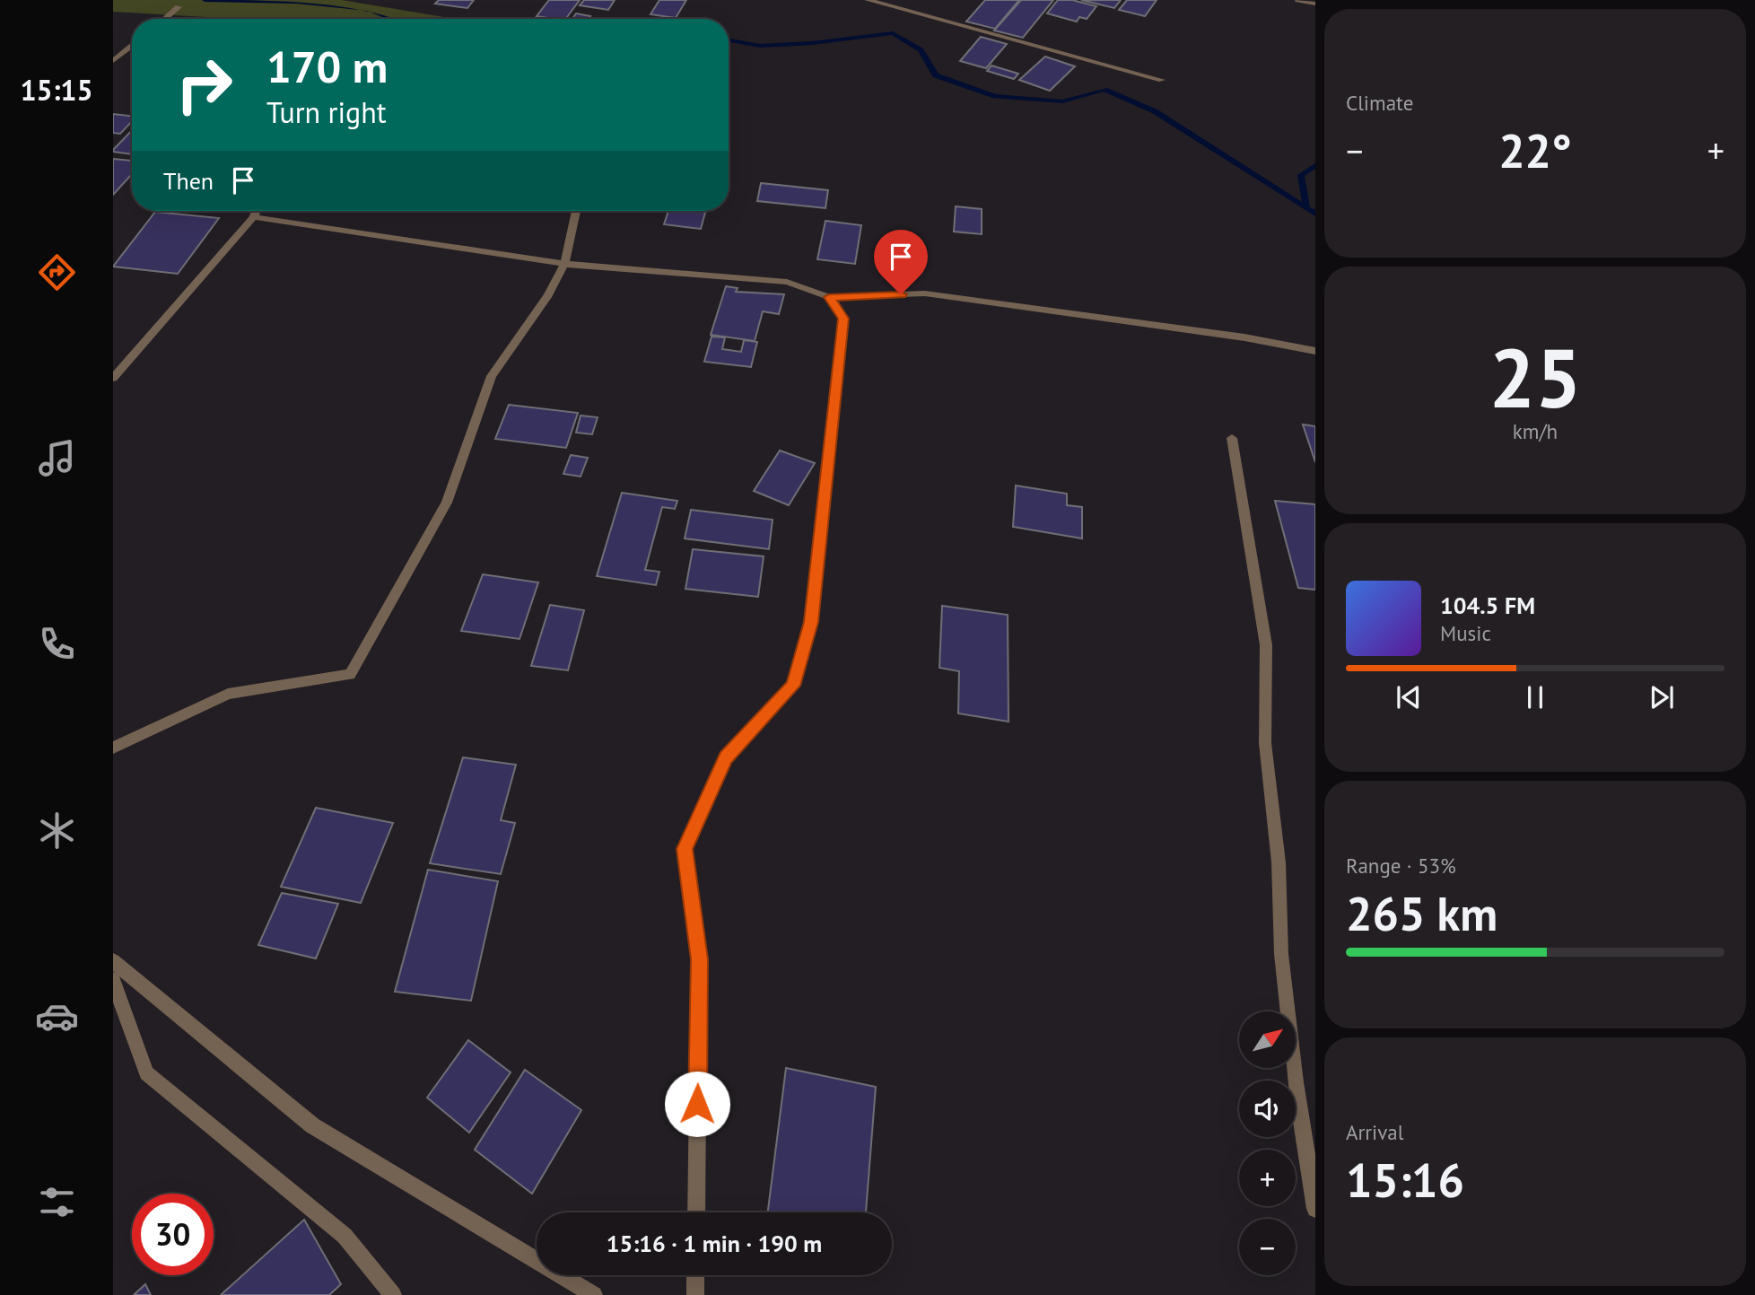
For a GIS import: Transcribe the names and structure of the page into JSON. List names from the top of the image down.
{
  "north": "top right",
  "page": {
    "tabs": "15:15",
    "tile": [
      "Climate",
      ["25", "km/h"],
      ["Range · 53%", "265 km"],
      ["Arrival", "15:16"]
    ],
    "turn": ["170 m", "Turn right"],
    "heat": ["−", "22°", "+"],
    "then": "Then",
    "song": ["104.5 FM", "Music"],
    "map_buttons": ["+", "−"],
    "limit": "30",
    "trip": "15:16 · 1 min · 190 m"
  }
}
